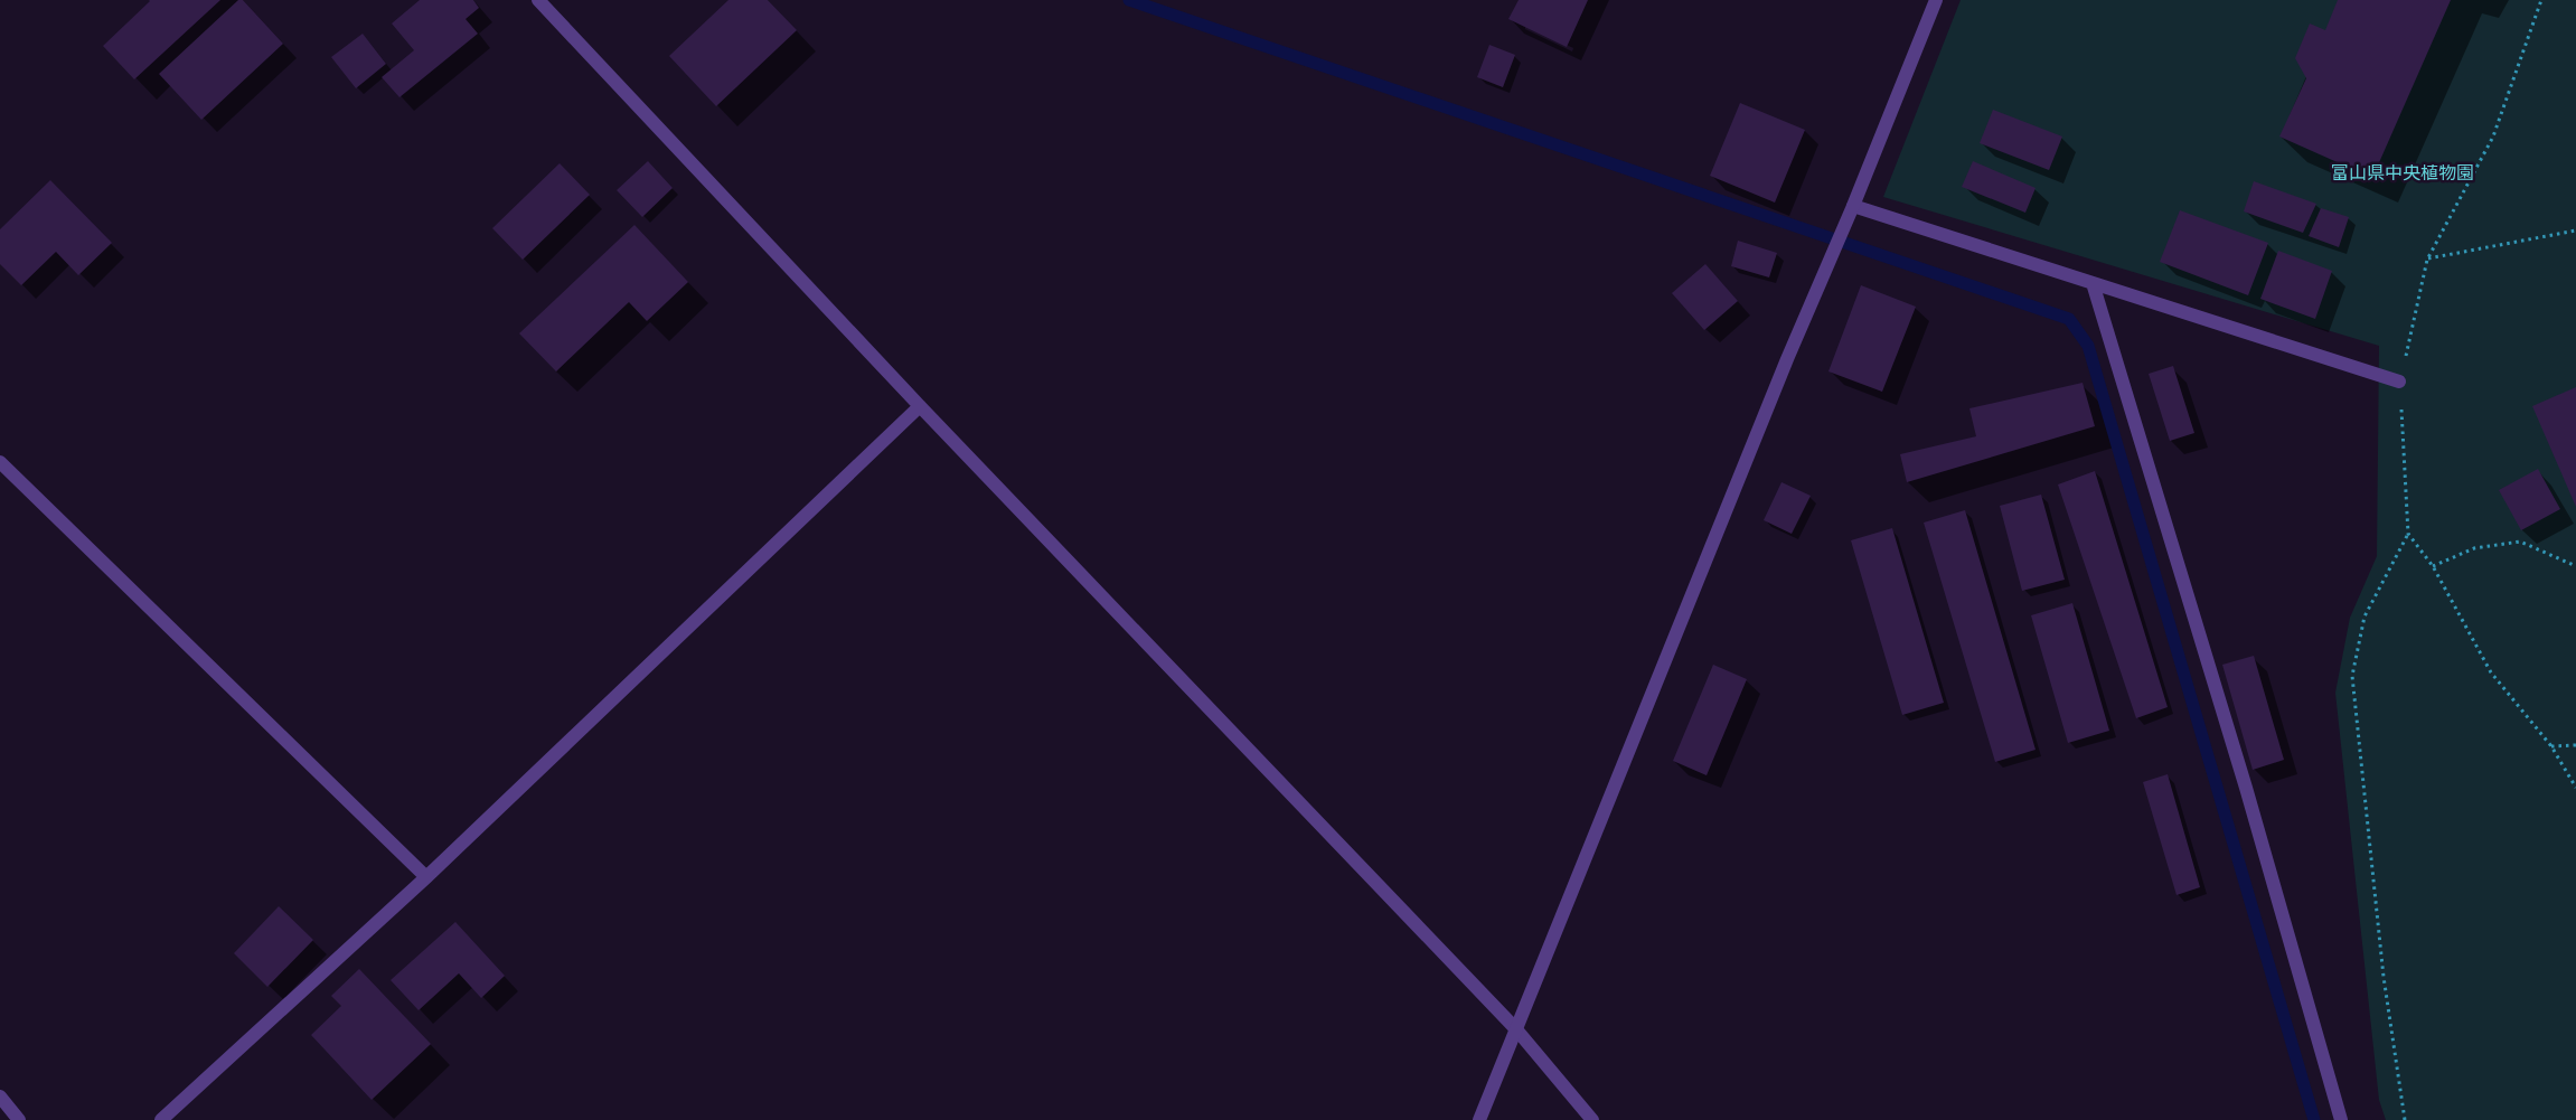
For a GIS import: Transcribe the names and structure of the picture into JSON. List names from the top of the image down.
{
  "parks": ["富山県中央植物園"]
}
